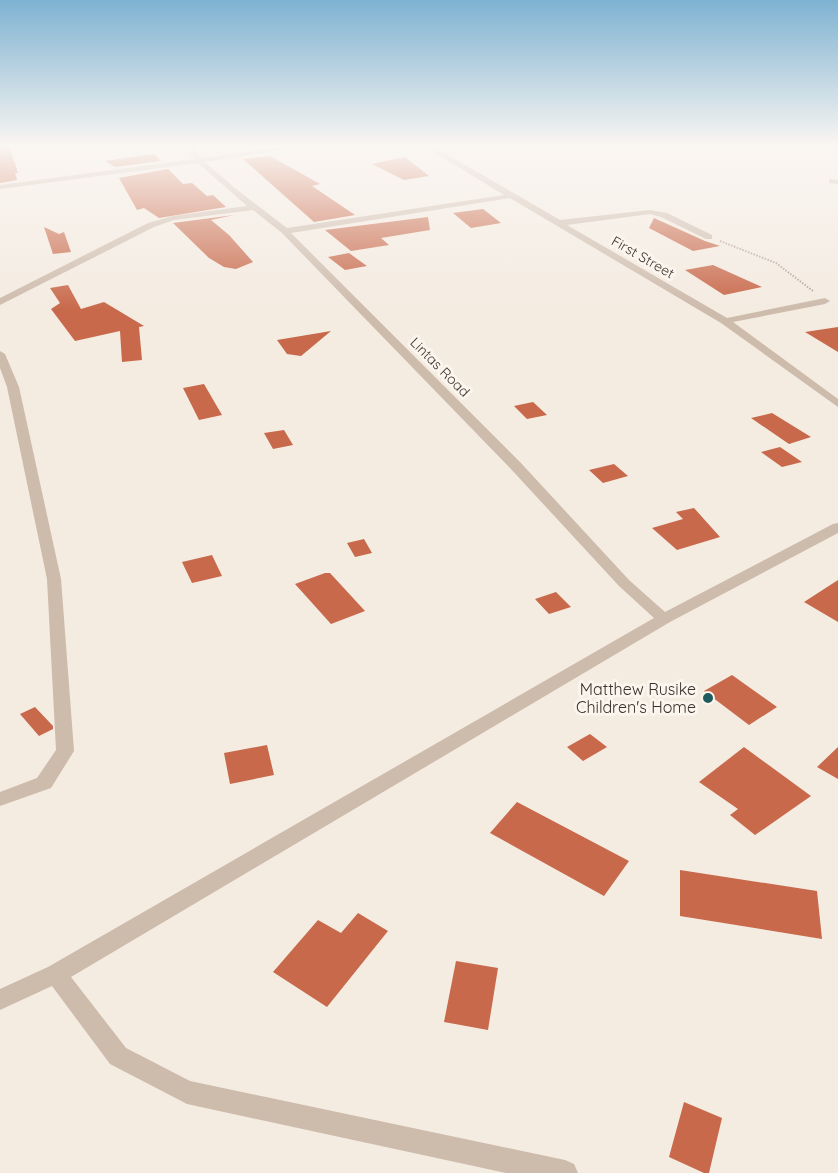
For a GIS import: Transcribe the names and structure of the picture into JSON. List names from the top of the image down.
{
  "streets": {
    "street": ["First Street", "Lintas Road"]
  },
  "places": ["Matthew Rusike Children's Home"]
}
